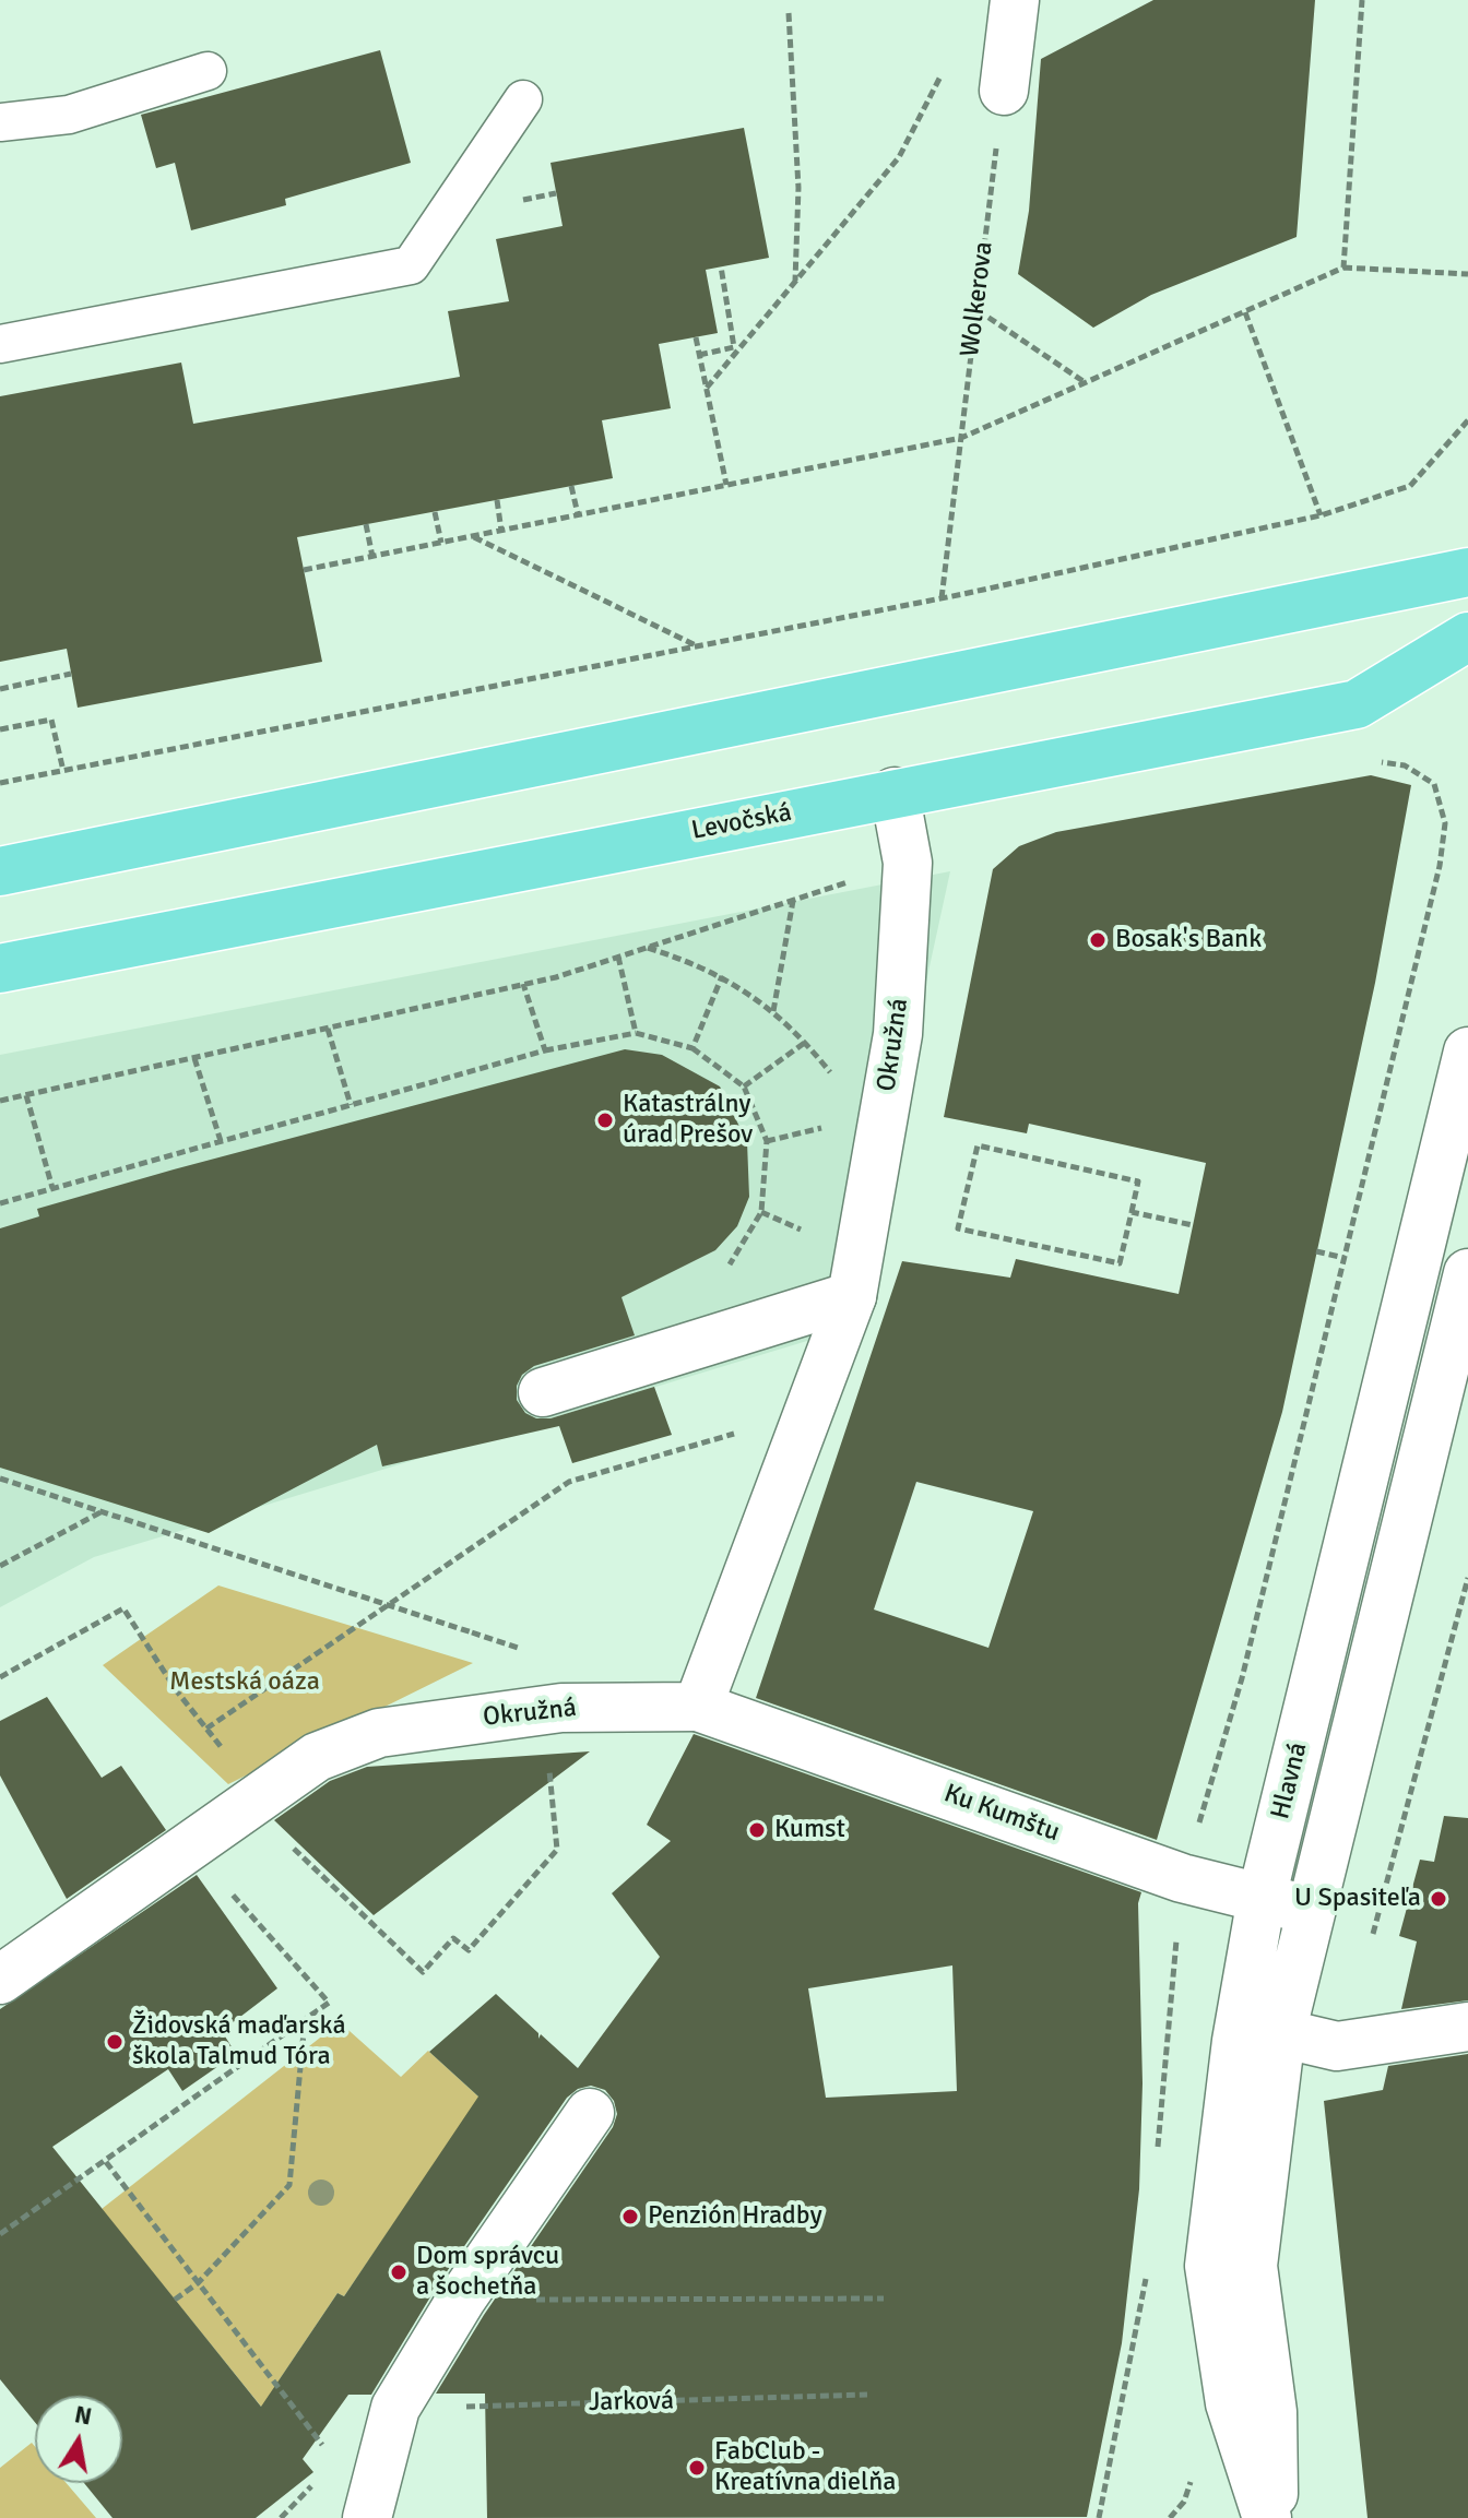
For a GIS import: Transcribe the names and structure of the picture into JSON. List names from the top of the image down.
{
  "streets": {
    "main road": ["Levočská"],
    "street": ["Okružná", "Hlavná", "Ku Kumštu"],
    "path": ["Wolkerova", "Jarková"]
  },
  "crossings": [
    ["Levočská", "Okružná"],
    ["Okružná", "Ku Kumštu"],
    ["Hlavná", "Ku Kumštu"]
  ],
  "parks": ["Mestská oáza"],
  "places": [
    "Bosak's Bank",
    "Katastrálny úrad Prešov",
    "Kumst",
    "U Spasiteľa",
    "Židovská maďarská škola Talmud Tóra",
    "Penzión Hradby",
    "Dom správcu a šochetňa",
    "FabClub - Kreatívna dielňa"
  ],
  "north": "top"
}
